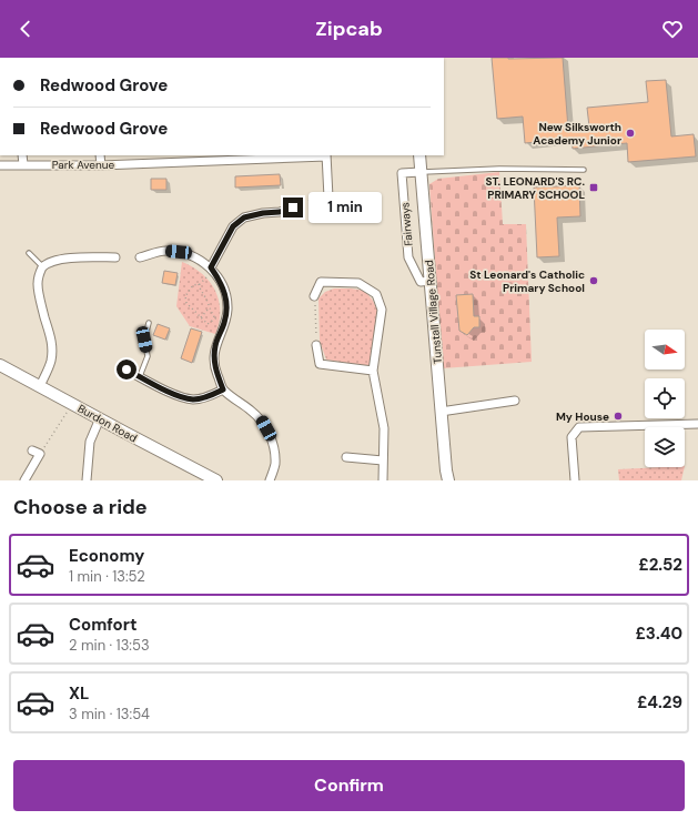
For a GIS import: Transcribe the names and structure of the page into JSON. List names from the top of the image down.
{
  "streets": {
    "street": [
      "Park Avenue",
      "Fairways",
      "Tunstall Village Road",
      "Burdon Road"
    ]
  },
  "crossings": [
    ["Fairways", "Tunstall Village Road"]
  ],
  "places": {
    "other": ["New Silksworth Academy Junior", "St Leonard's Catholic Primary School", "My House"],
    "transit": ["ST. LEONARD'S RC. PRIMARY SCHOOL"]
  },
  "north": "right",
  "page": {
    "header": "Zipcab",
    "banner": ["Redwood Grove", "Redwood Grove"],
    "bubble": "1 min",
    "heading": "Choose a ride",
    "list": [
      {
        "name": "Economy",
        "note": "1 min · 13:52",
        "value": "£2.52"
      },
      {
        "name": "Comfort",
        "note": "2 min · 13:53",
        "value": "£3.40"
      },
      {
        "name": "XL",
        "note": "3 min · 13:54",
        "value": "£4.29"
      }
    ],
    "buttons": "Confirm"
  }
}
